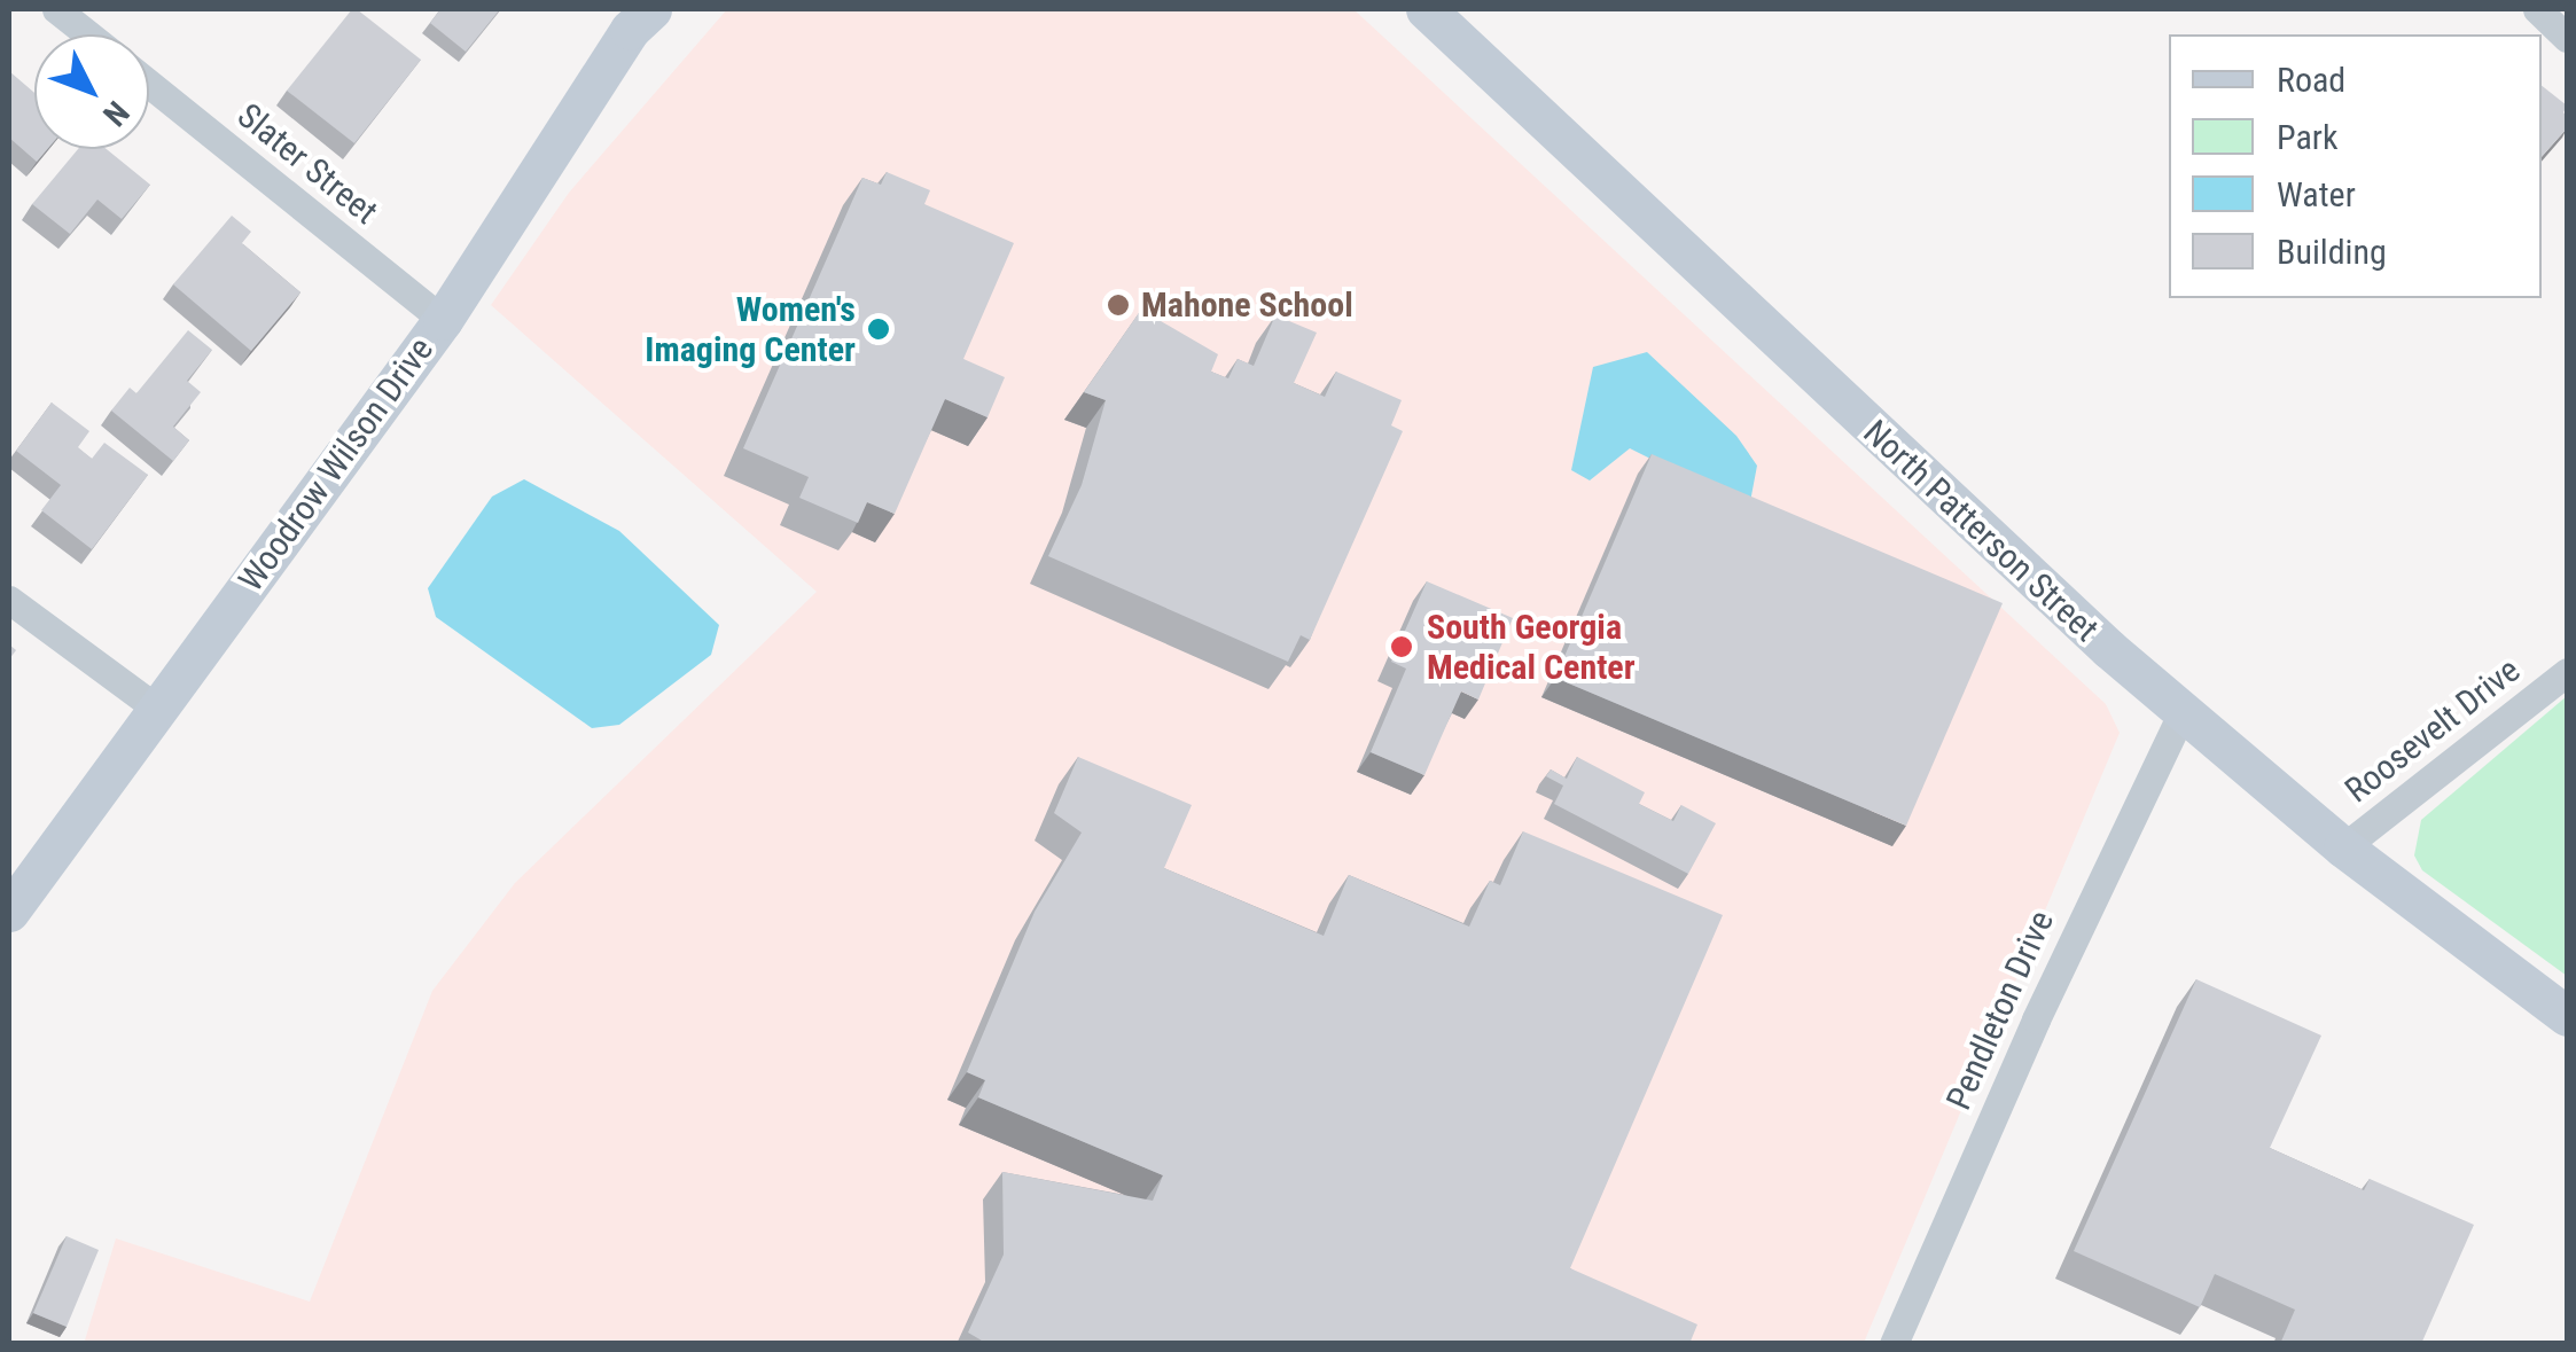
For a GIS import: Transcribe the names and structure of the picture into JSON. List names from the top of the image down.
{
  "streets": {
    "main road": ["Woodrow Wilson Drive", "North Patterson Street"],
    "street": ["Slater Street", "Roosevelt Drive", "Pendleton Drive"]
  },
  "crossings": [
    ["Slater Street", "Woodrow Wilson Drive"],
    ["North Patterson Street", "Roosevelt Drive"],
    ["North Patterson Street", "Pendleton Drive"]
  ],
  "places": ["Mahone School", "Women's Imaging Center", "South Georgia Medical Center"],
  "legend": [
    "Road",
    "Park",
    "Water",
    "Building"
  ],
  "north": "bottom right"
}
